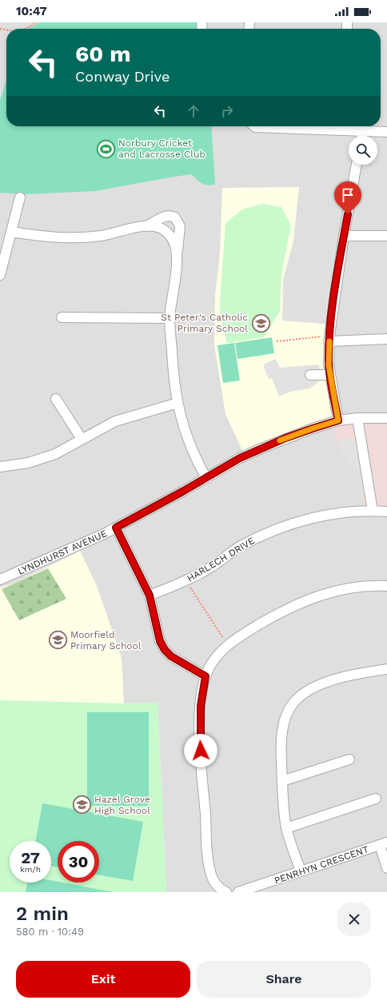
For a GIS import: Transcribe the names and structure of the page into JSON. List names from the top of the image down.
{
  "streets": {
    "street": ["LYNDHURST AVENUE", "HARLECH DRIVE", "PENRHYN CRESCENT"]
  },
  "places": {
    "sports": ["Norbury Cricket and Lacrosse Club"],
    "school or university": ["St Peter's Catholic Primary School", "Moorfield Primary School", "Hazel Grove High School"]
  },
  "page": {
    "status": "10:47",
    "turn": ["60 m", "Conway Drive"],
    "speed": "27 km/h",
    "limit": "30",
    "heading": ["2 min", "580 m · 10:49"],
    "buttons": ["Exit", "Share"]
  }
}
